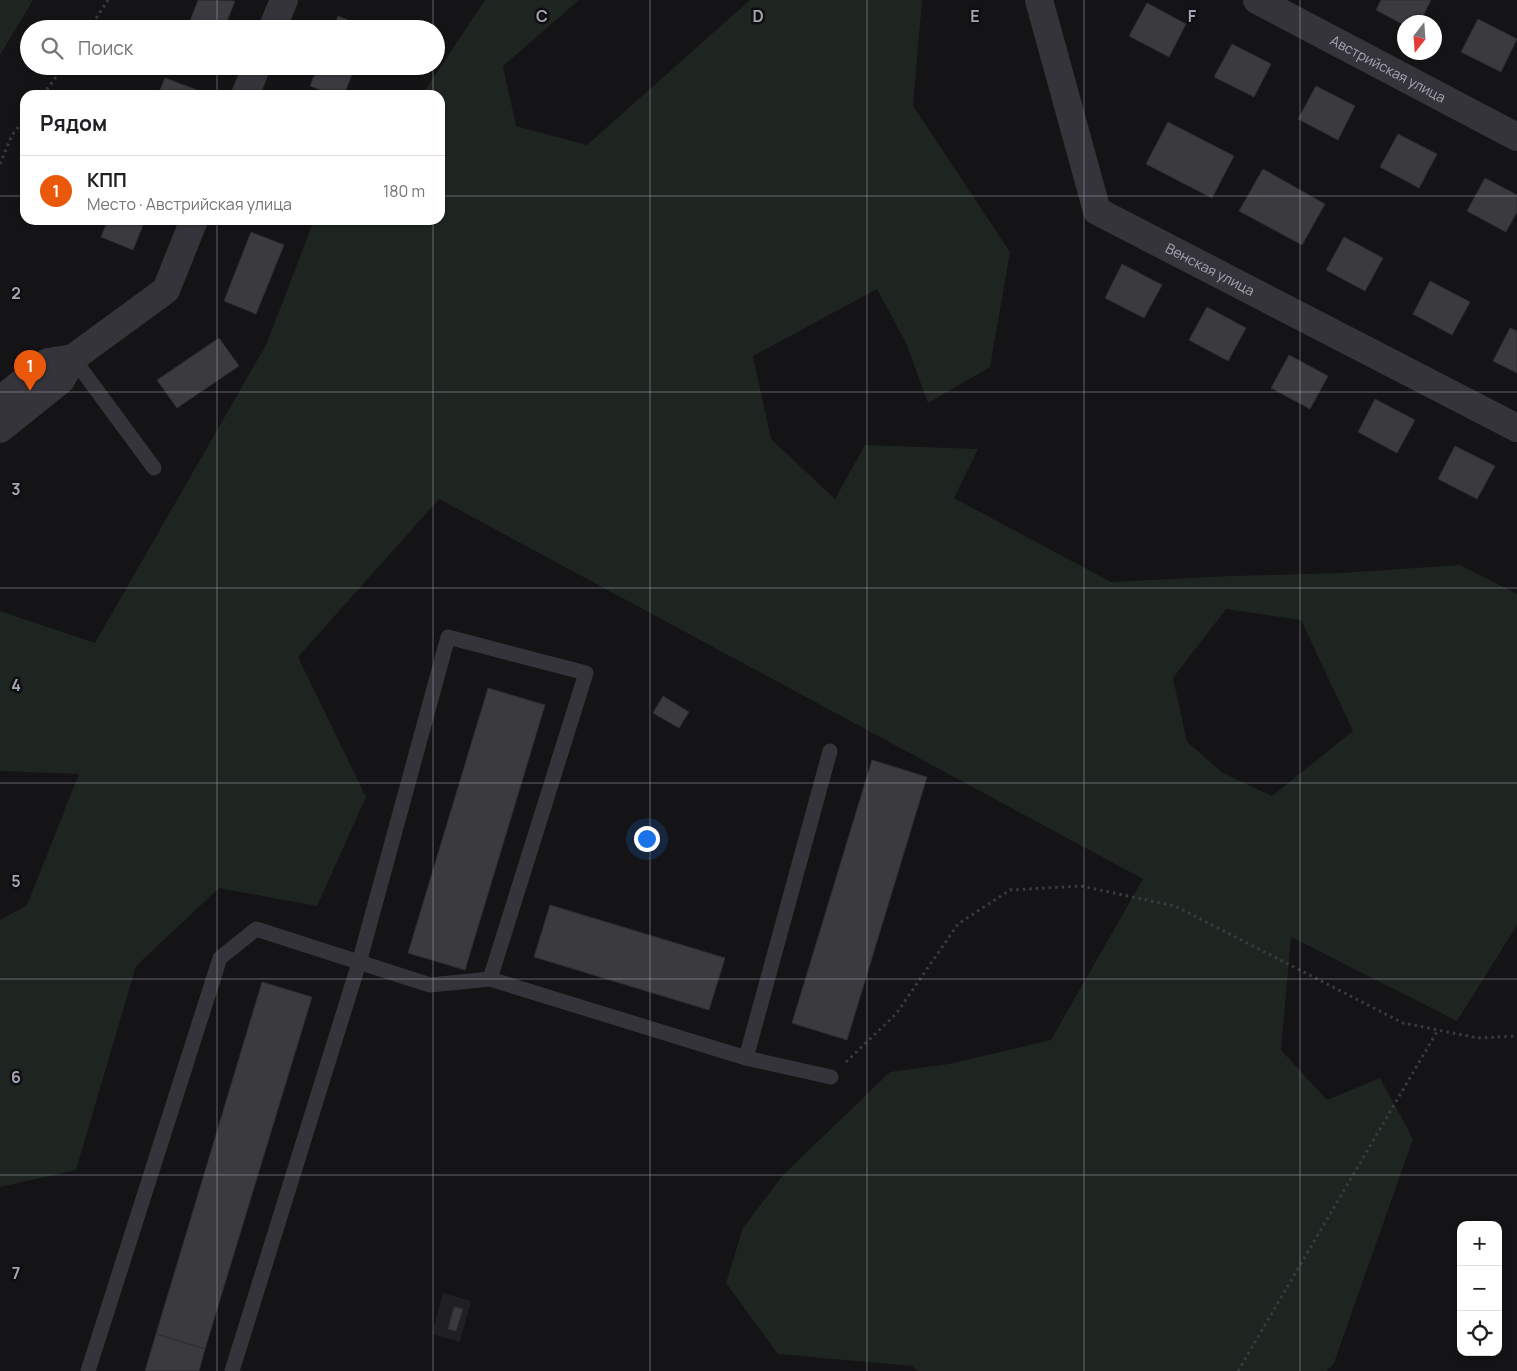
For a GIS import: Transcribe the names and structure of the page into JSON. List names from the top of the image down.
{
  "streets": {
    "street": ["Австрийская улица", "Венская улица"]
  },
  "north": "bottom",
  "page": {
    "search": "Поиск",
    "heading": "Рядом",
    "list": [
      {
        "mark": "1",
        "name": "КПП",
        "note": "Место · Австрийская улица",
        "value": "180 m"
      }
    ],
    "pins": "1",
    "map_buttons": ["+", "−"]
  },
  "grid": {
    "columns": [
      "C",
      "D",
      "E",
      "F"
    ],
    "rows": [
      "2",
      "3",
      "4",
      "5",
      "6",
      "7"
    ]
  }
}
